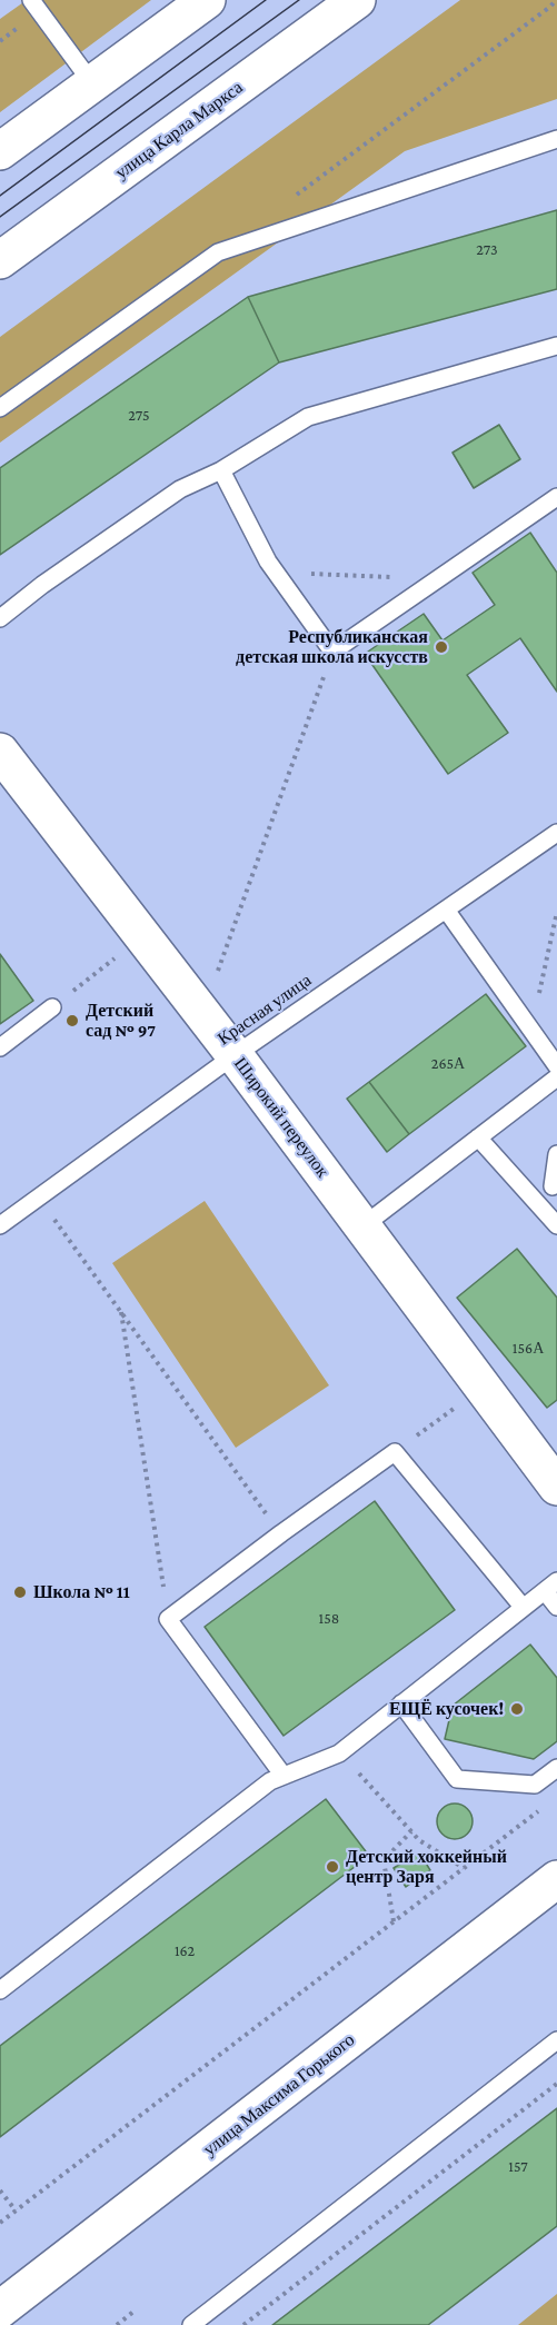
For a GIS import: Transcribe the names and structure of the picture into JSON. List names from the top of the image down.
{
  "streets": {
    "main road": ["улица Карла Маркса", "Широкий переулок", "улица Максима Горького"],
    "lane": ["Красная улица"]
  },
  "crossings": [
    ["Красная улица", "Широкий переулок"]
  ],
  "places": [
    "Республиканская детская школа искусств",
    "Детский сад № 97",
    "Школа № 11",
    "ЕЩЁ кусочек!",
    "Детский хоккейный центр Заря"
  ],
  "house_numbers": [
    "273",
    "275",
    "265А",
    "156А",
    "158",
    "162",
    "157"
  ]
}
